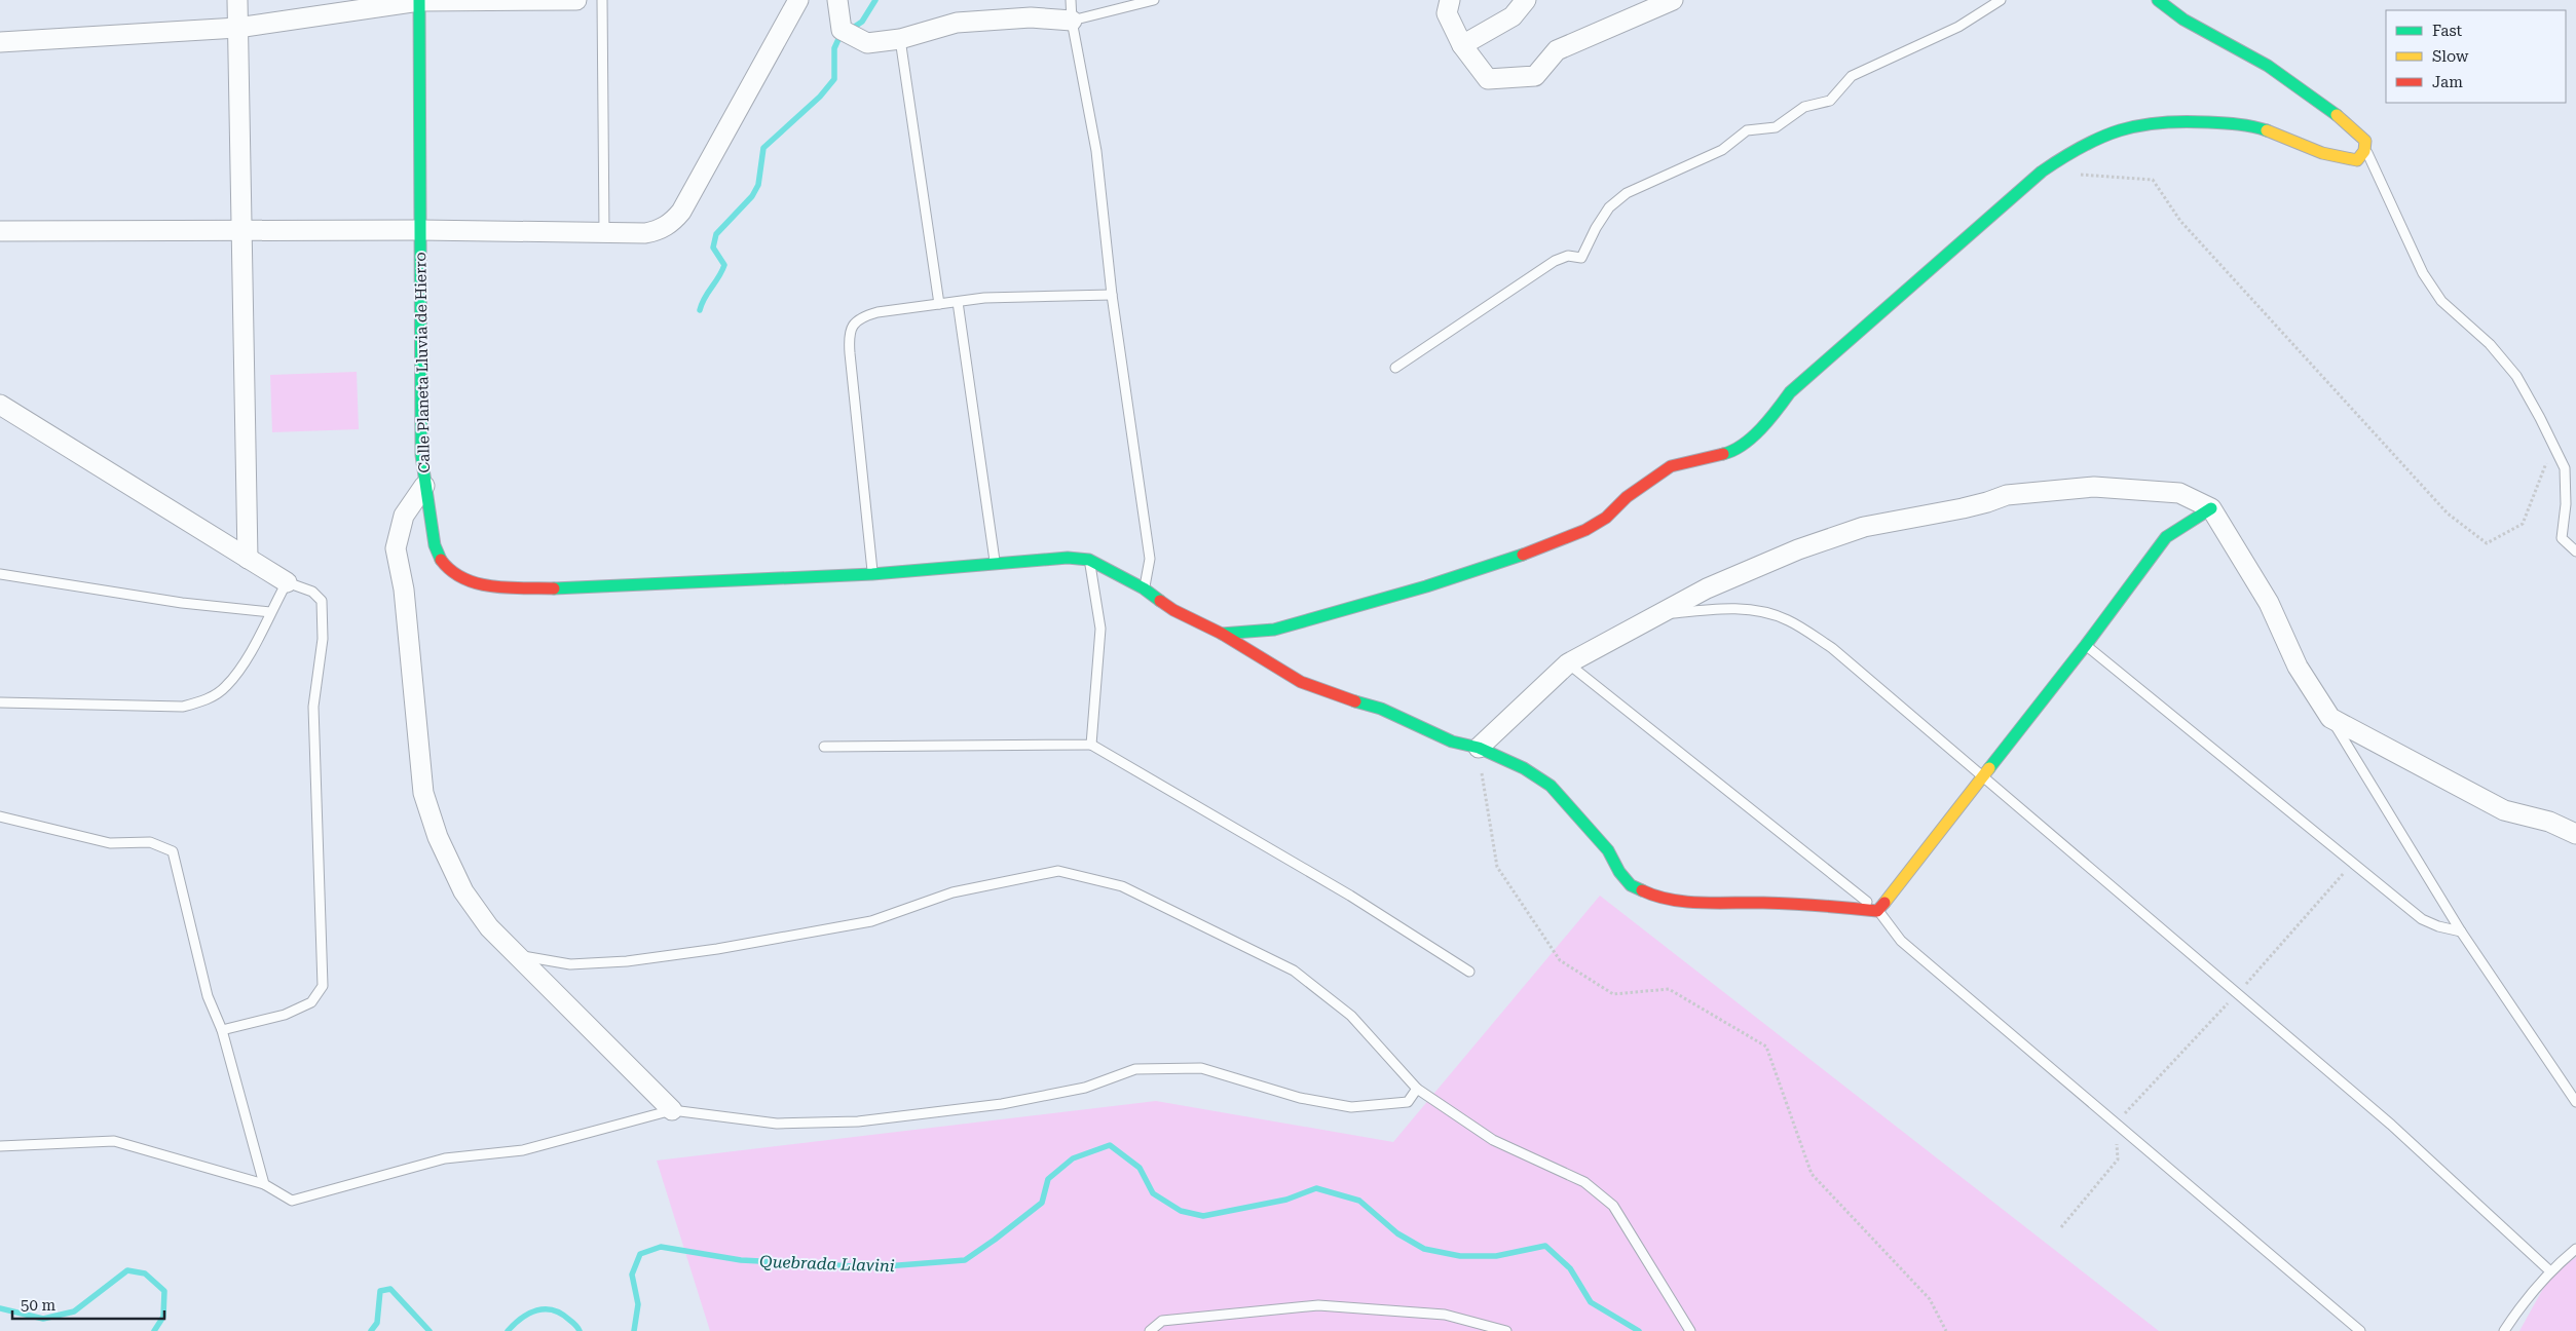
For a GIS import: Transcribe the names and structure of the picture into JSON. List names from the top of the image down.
{
  "streets": {
    "street": ["Calle Planeta Lluvia de Hierro"]
  },
  "water": ["Quebrada Llavini"],
  "legend": ["Fast", "Slow", "Jam"],
  "scale_bar": "50 m"
}
